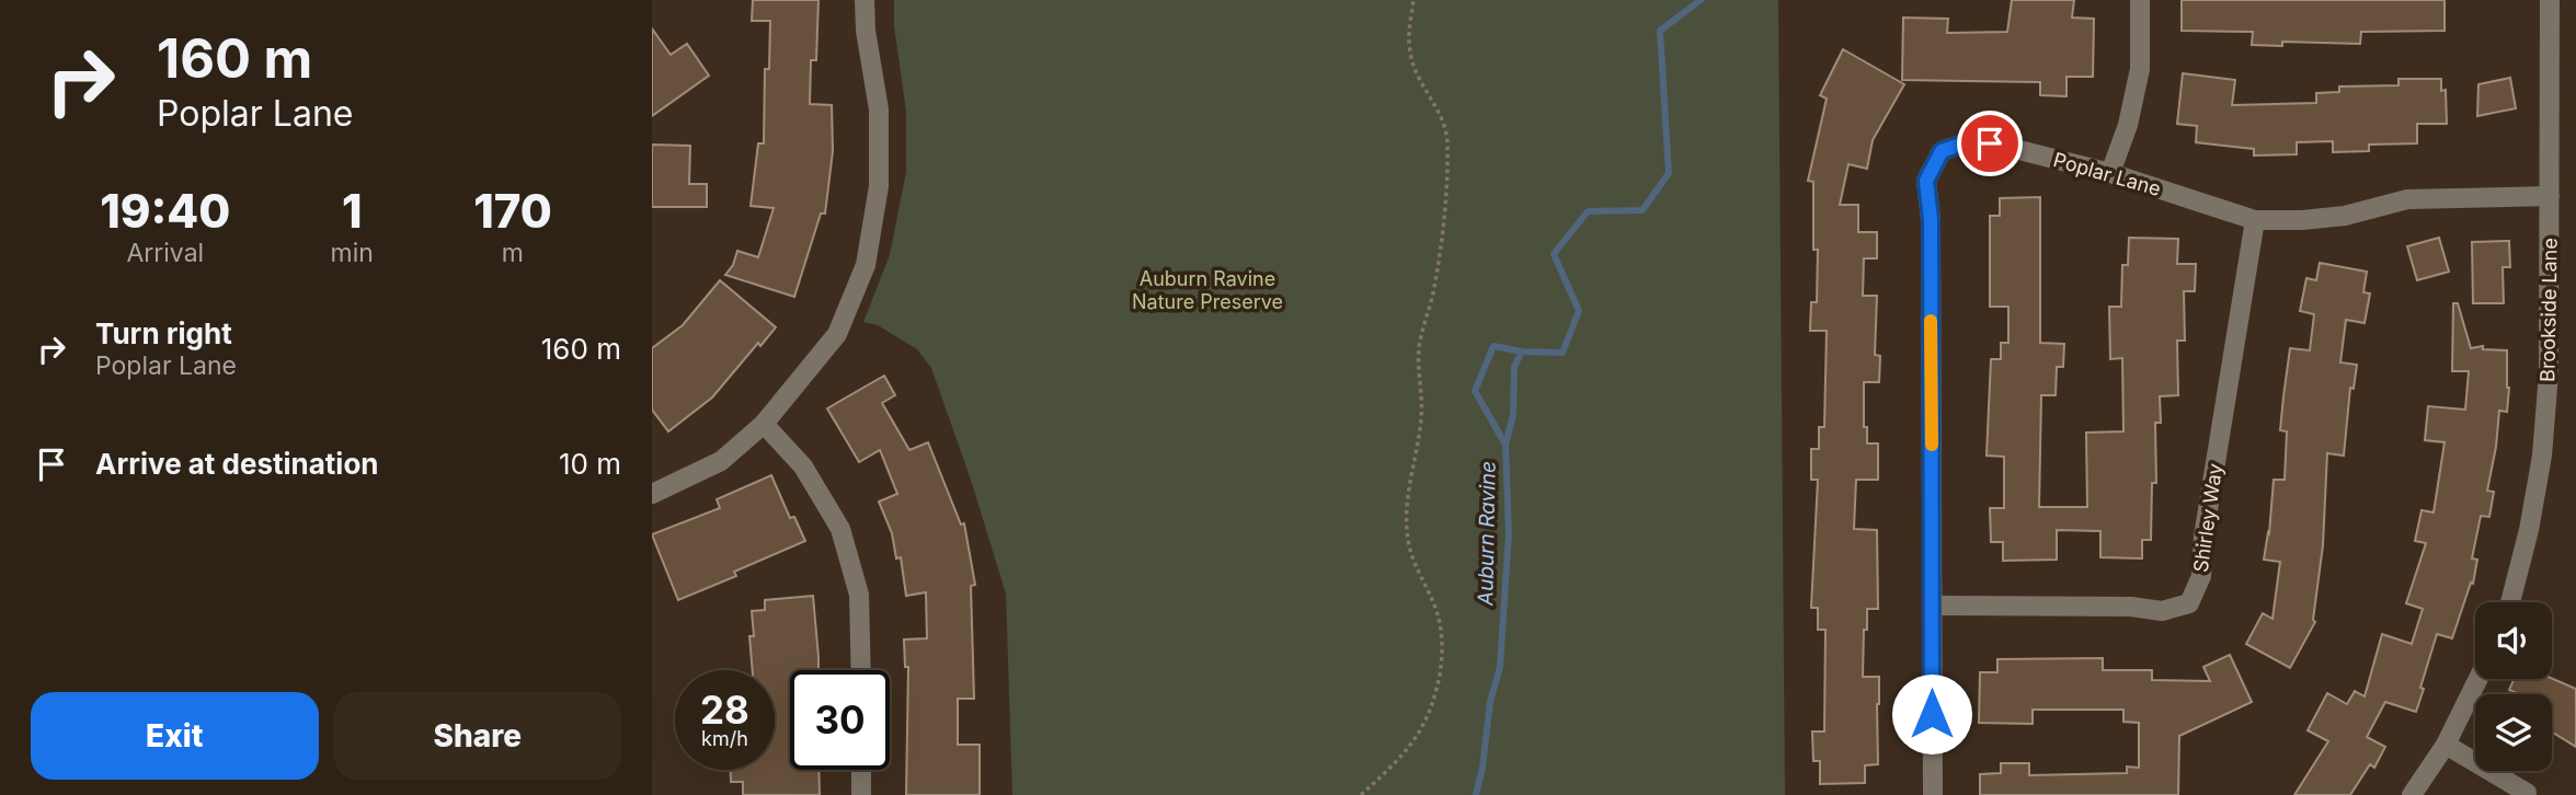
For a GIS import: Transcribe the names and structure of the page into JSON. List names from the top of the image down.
{
  "streets": {
    "street": ["Poplar Lane", "Brookside Lane", "Shirley Way"]
  },
  "crossings": [
    ["Poplar Lane", "Brookside Lane"],
    ["Poplar Lane", "Shirley Way"]
  ],
  "water": ["Auburn Ravine"],
  "parks": ["Auburn Ravine Nature Preserve"],
  "page": {
    "turn": ["160 m", "Poplar Lane"],
    "eta": [
      "19:40",
      "Arrival",
      "1",
      "min",
      "170",
      "m"
    ],
    "list": [
      {
        "name": "Turn right",
        "note": "Poplar Lane",
        "value": "160 m"
      },
      {
        "name": "Arrive at destination",
        "value": "10 m"
      }
    ],
    "speed": "28 km/h",
    "limit": "30",
    "buttons": ["Exit", "Share"]
  }
}
